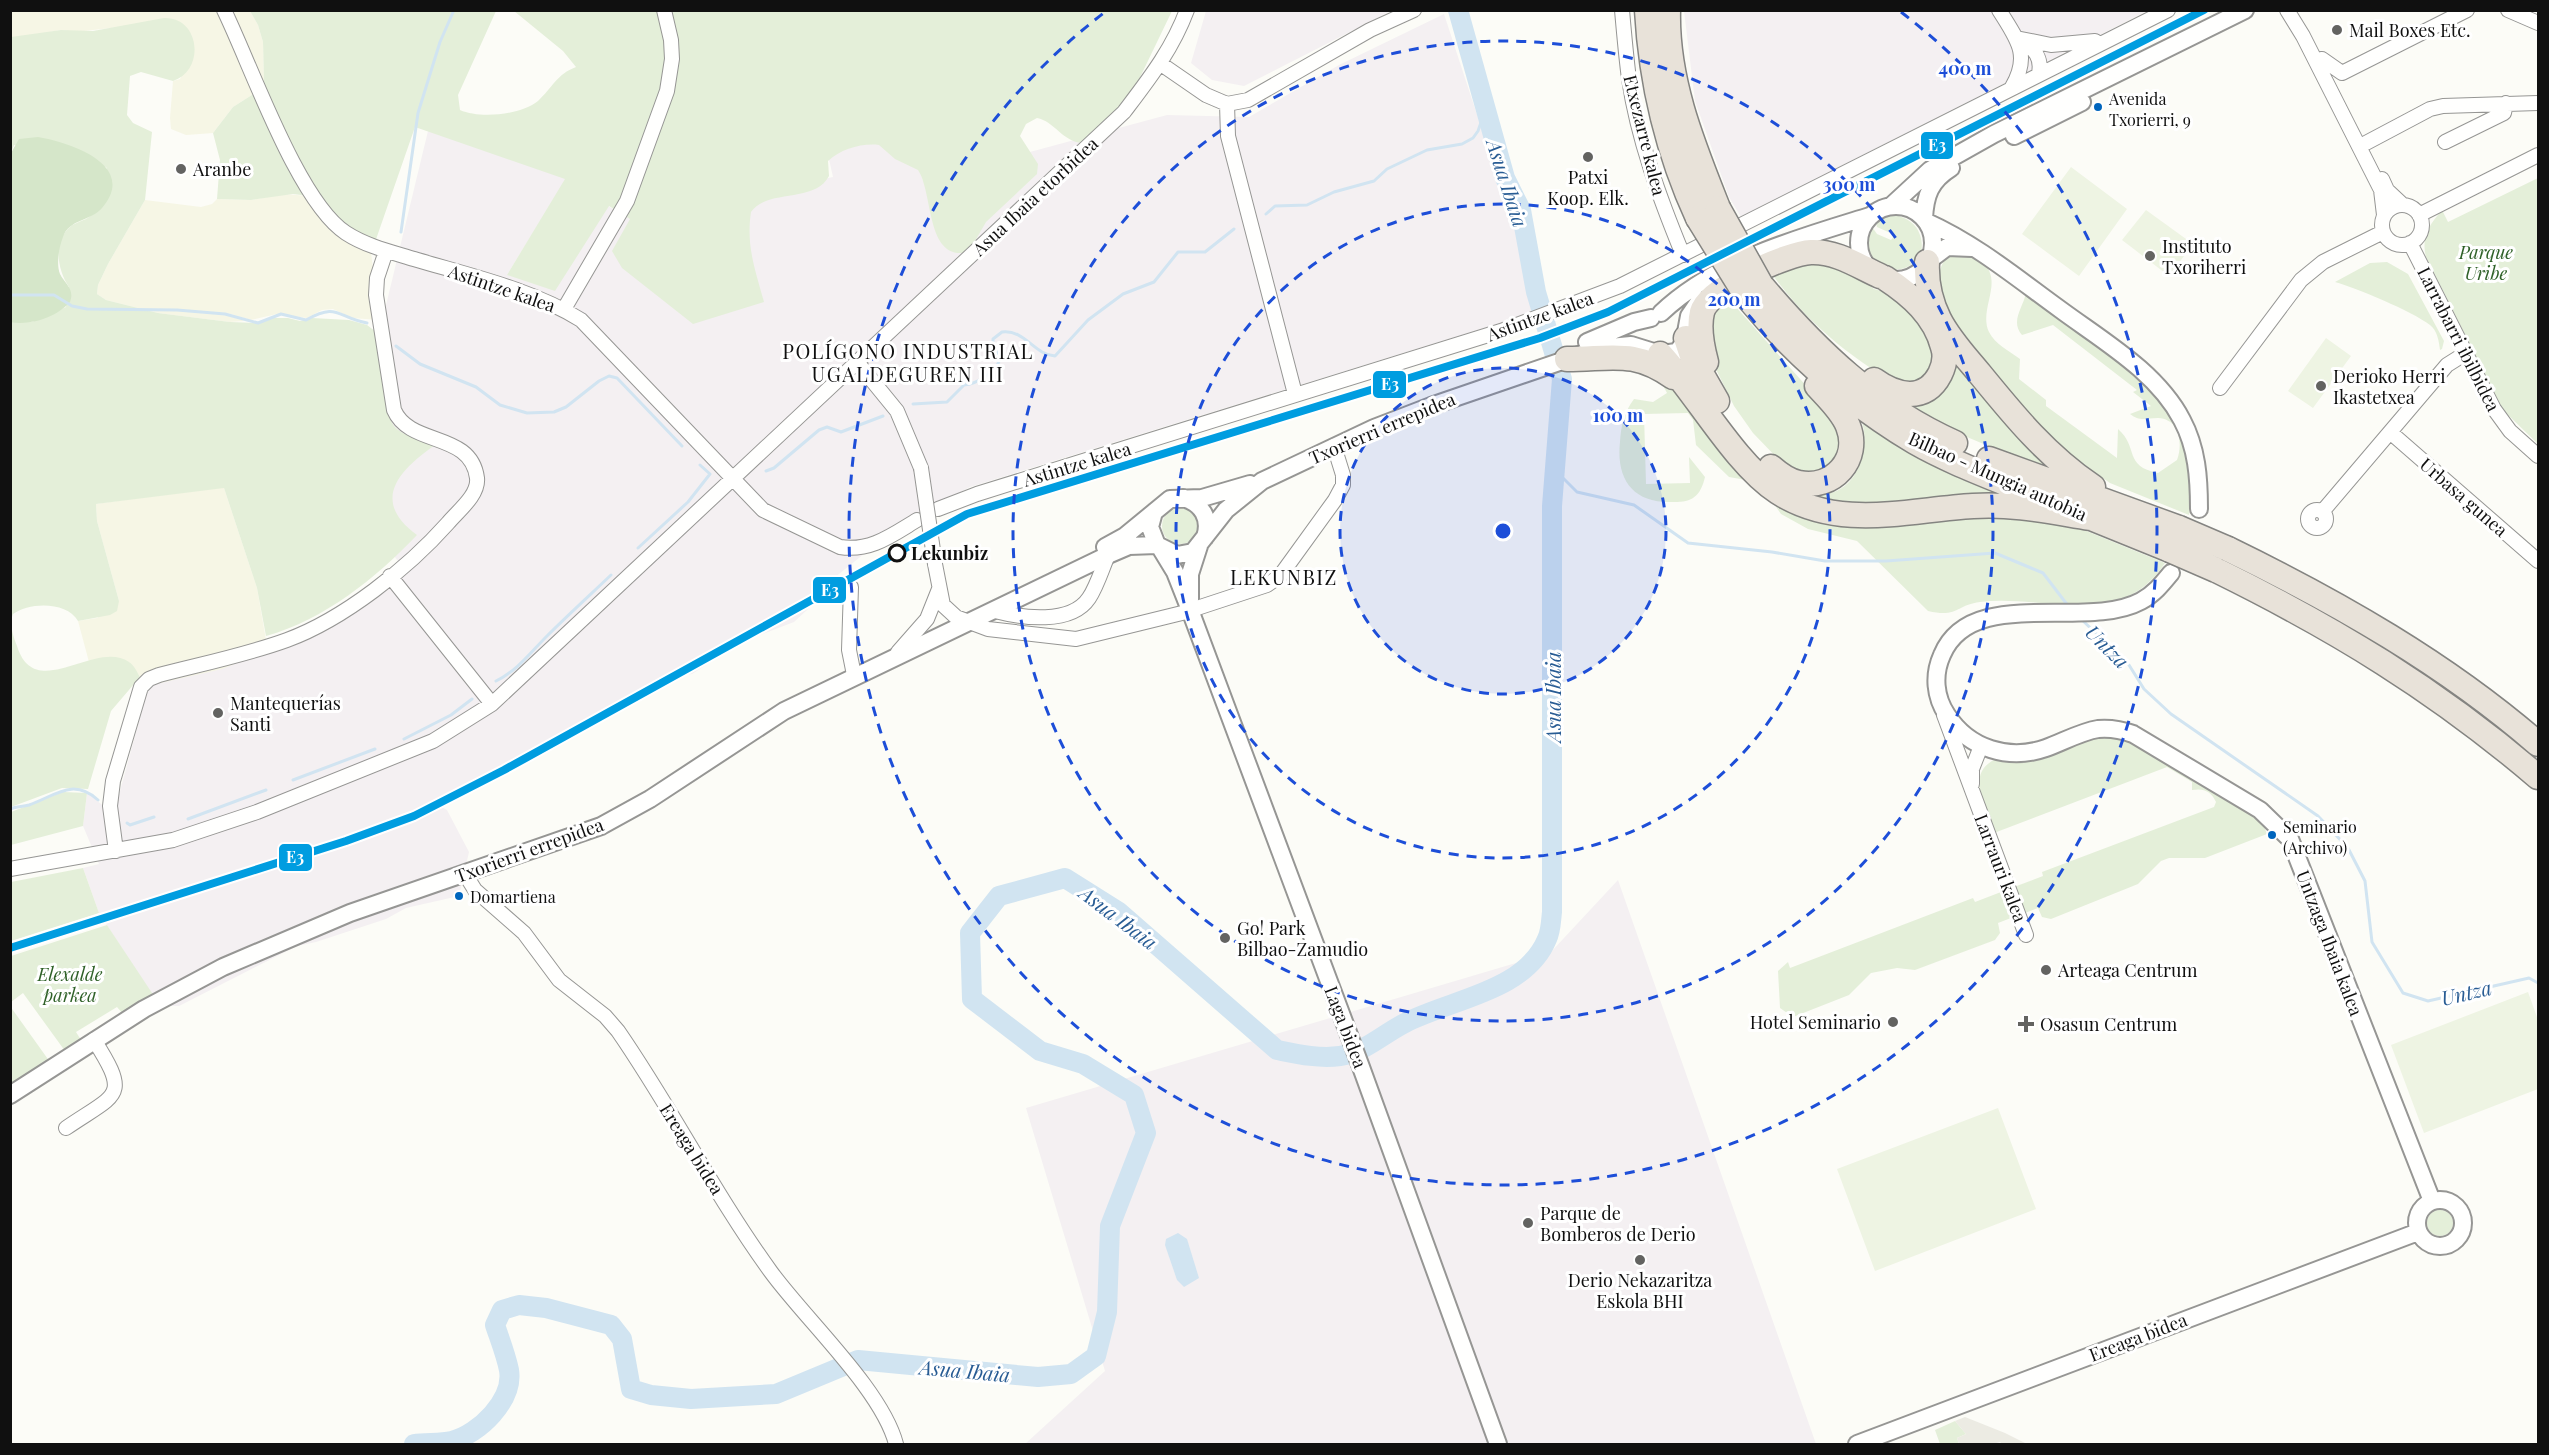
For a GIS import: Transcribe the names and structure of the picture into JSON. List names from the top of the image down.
{
  "streets": {
    "highway": ["Bilbao - Mungia autobia"],
    "street": [
      "Etxezarre kalea",
      "Asua Ibaia etorbidea",
      "Astintze kalea",
      "Larrabarri ibilbidea",
      "Txorierri errepidea",
      "Urbasa gunea",
      "Larrauri kalea",
      "Untzaga Ibaia kalea",
      "Laga bidea",
      "Ereaga bidea"
    ]
  },
  "crossings": [
    ["Etxezarre kalea", "Astintze kalea"],
    ["Asua Ibaia etorbidea", "Astintze kalea"],
    ["Txorierri errepidea", "Ereaga bidea"],
    ["Untzaga Ibaia kalea", "Ereaga bidea"]
  ],
  "districts": ["POLÍGONO INDUSTRIAL UGALDEGUREN III", "LEKUNBIZ"],
  "water": ["Asua Ibaia", "Untza"],
  "parks": ["Parque Uribe", "Elexalde parkea"],
  "places": {
    "other": [
      "Mail Boxes Etc.",
      "Avenida Txorierri, 9",
      "Patxi Koop. Elk.",
      "Aranbe",
      "Instituto Txoriherri",
      "Derioko Herri Ikastetxea",
      "Lekunbiz",
      "Mantequerías Santi",
      "Seminario (Archivo)",
      "Domartiena",
      "Go! Park Bilbao-Zamudio",
      "Arteaga Centrum",
      "Hotel Seminario",
      "Parque de Bomberos de Derio",
      "Derio Nekazaritza Eskola BHI"
    ],
    "health": ["Osasun Centrum"]
  },
  "lines": ["transit line E3"],
  "rings": [
    "400 m",
    "300 m",
    "200 m",
    "100 m"
  ]
}
